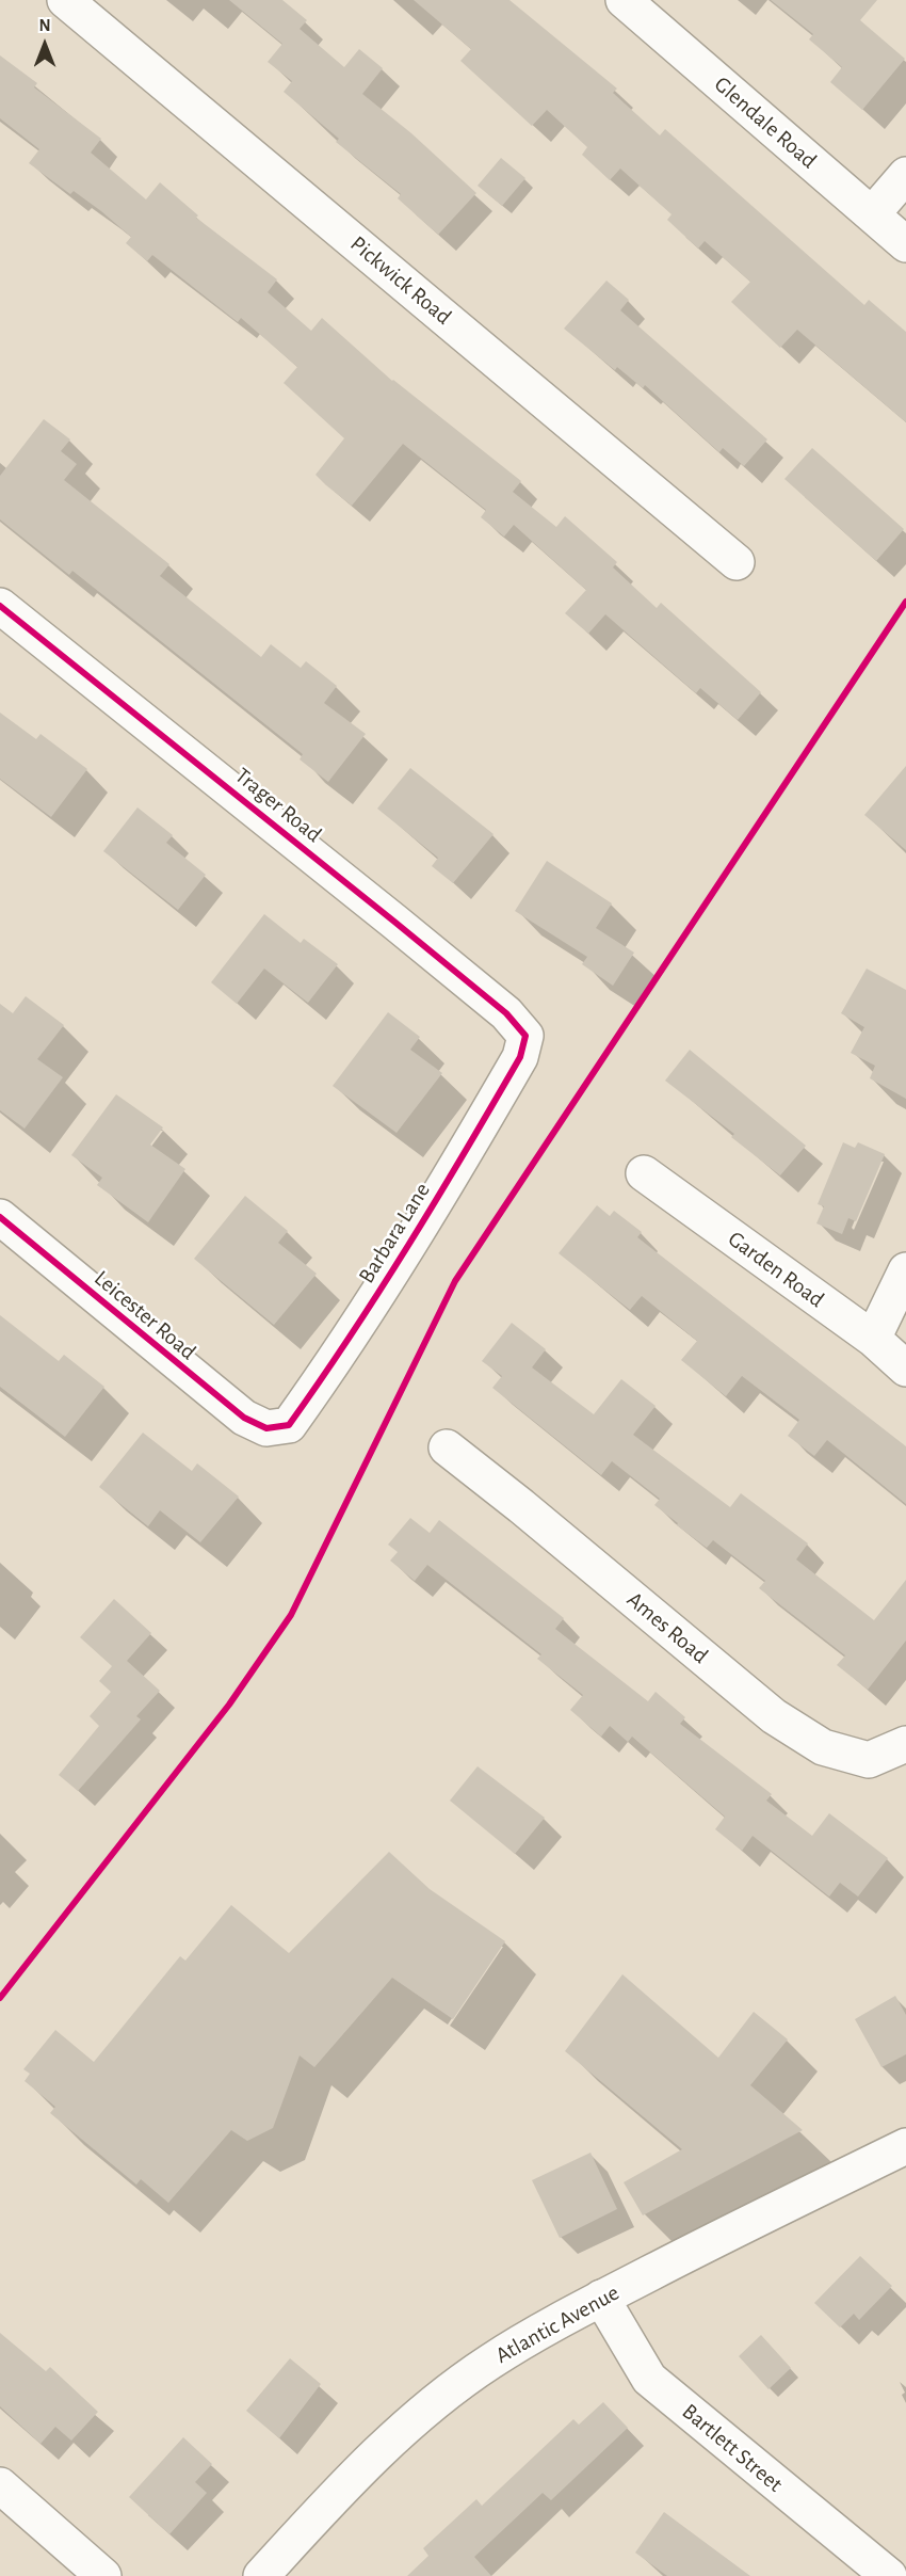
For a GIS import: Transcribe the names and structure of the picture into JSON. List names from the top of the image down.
{
  "streets": {
    "street": [
      "Glendale Road",
      "Pickwick Road",
      "Trager Road",
      "Barbara Lane",
      "Garden Road",
      "Leicester Road",
      "Ames Road",
      "Atlantic Avenue",
      "Bartlett Street"
    ]
  },
  "crossings": [
    ["Trager Road", "Barbara Lane"],
    ["Barbara Lane", "Leicester Road"],
    ["Atlantic Avenue", "Bartlett Street"]
  ],
  "north": "top"
}
